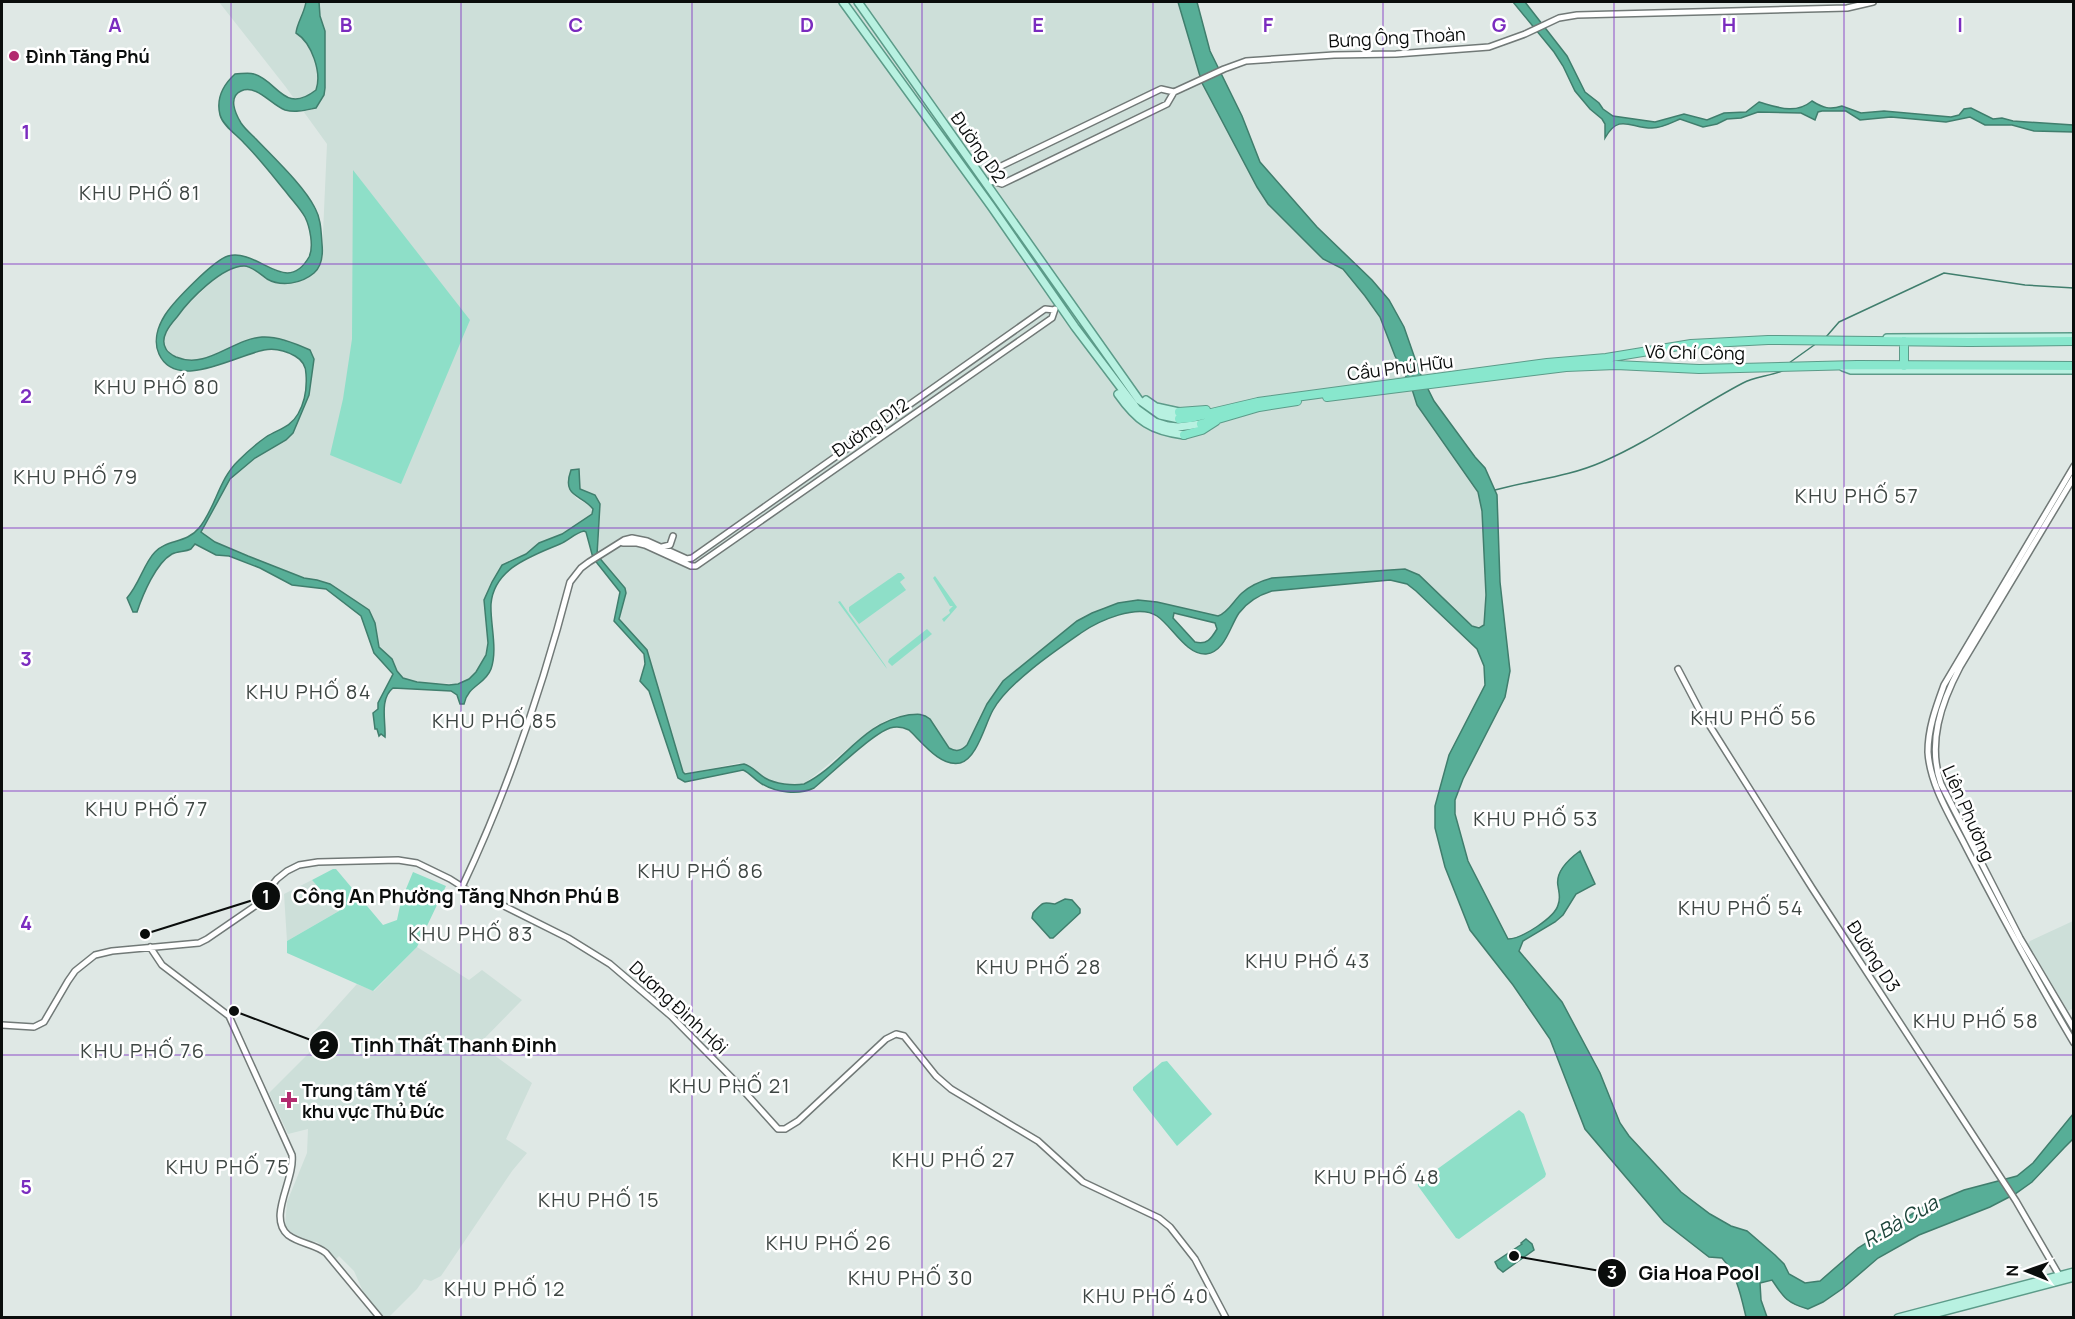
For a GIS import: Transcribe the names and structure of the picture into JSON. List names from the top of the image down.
{
  "streets": {
    "highway": ["Võ Chí Công", "Cầu Phú Hữu"],
    "main road": ["Đường D2"],
    "street": [
      "Bưng Ông Thoàn",
      "Đường D12",
      "Liên Phường",
      "Đường D3",
      "Dương Đình Hội"
    ]
  },
  "crossings": [
    ["Bưng Ông Thoàn", "Đường D2"],
    ["Đường D2", "Đường D12"],
    ["Võ Chí Công", "Cầu Phú Hữu"]
  ],
  "districts": [
    "KHU PHỐ 81",
    "KHU PHỐ 80",
    "KHU PHỐ 79",
    "KHU PHỐ 57",
    "KHU PHỐ 84",
    "KHU PHỐ 56",
    "KHU PHỐ 85",
    "KHU PHỐ 77",
    "KHU PHỐ 53",
    "KHU PHỐ 86",
    "KHU PHỐ 54",
    "KHU PHỐ 83",
    "KHU PHỐ 43",
    "KHU PHỐ 28",
    "KHU PHỐ 58",
    "KHU PHỐ 76",
    "KHU PHỐ 21",
    "KHU PHỐ 27",
    "KHU PHỐ 75",
    "KHU PHỐ 48",
    "KHU PHỐ 15",
    "KHU PHỐ 26",
    "KHU PHỐ 30",
    "KHU PHỐ 12",
    "KHU PHỐ 40"
  ],
  "water": ["R.Bà Cua"],
  "places": {
    "other": [
      "Đình Tăng Phú",
      "Công An Phường Tăng Nhơn Phú B",
      "Tịnh Thất Thanh Định",
      "Gia Hoa Pool"
    ],
    "health": ["Trung tâm Y tế khu vực Thủ Đức"]
  },
  "north": "left",
  "grid": {
    "columns": [
      "A",
      "B",
      "C",
      "D",
      "E",
      "F",
      "G",
      "H",
      "I"
    ],
    "rows": [
      "1",
      "2",
      "3",
      "4",
      "5"
    ]
  }
}
